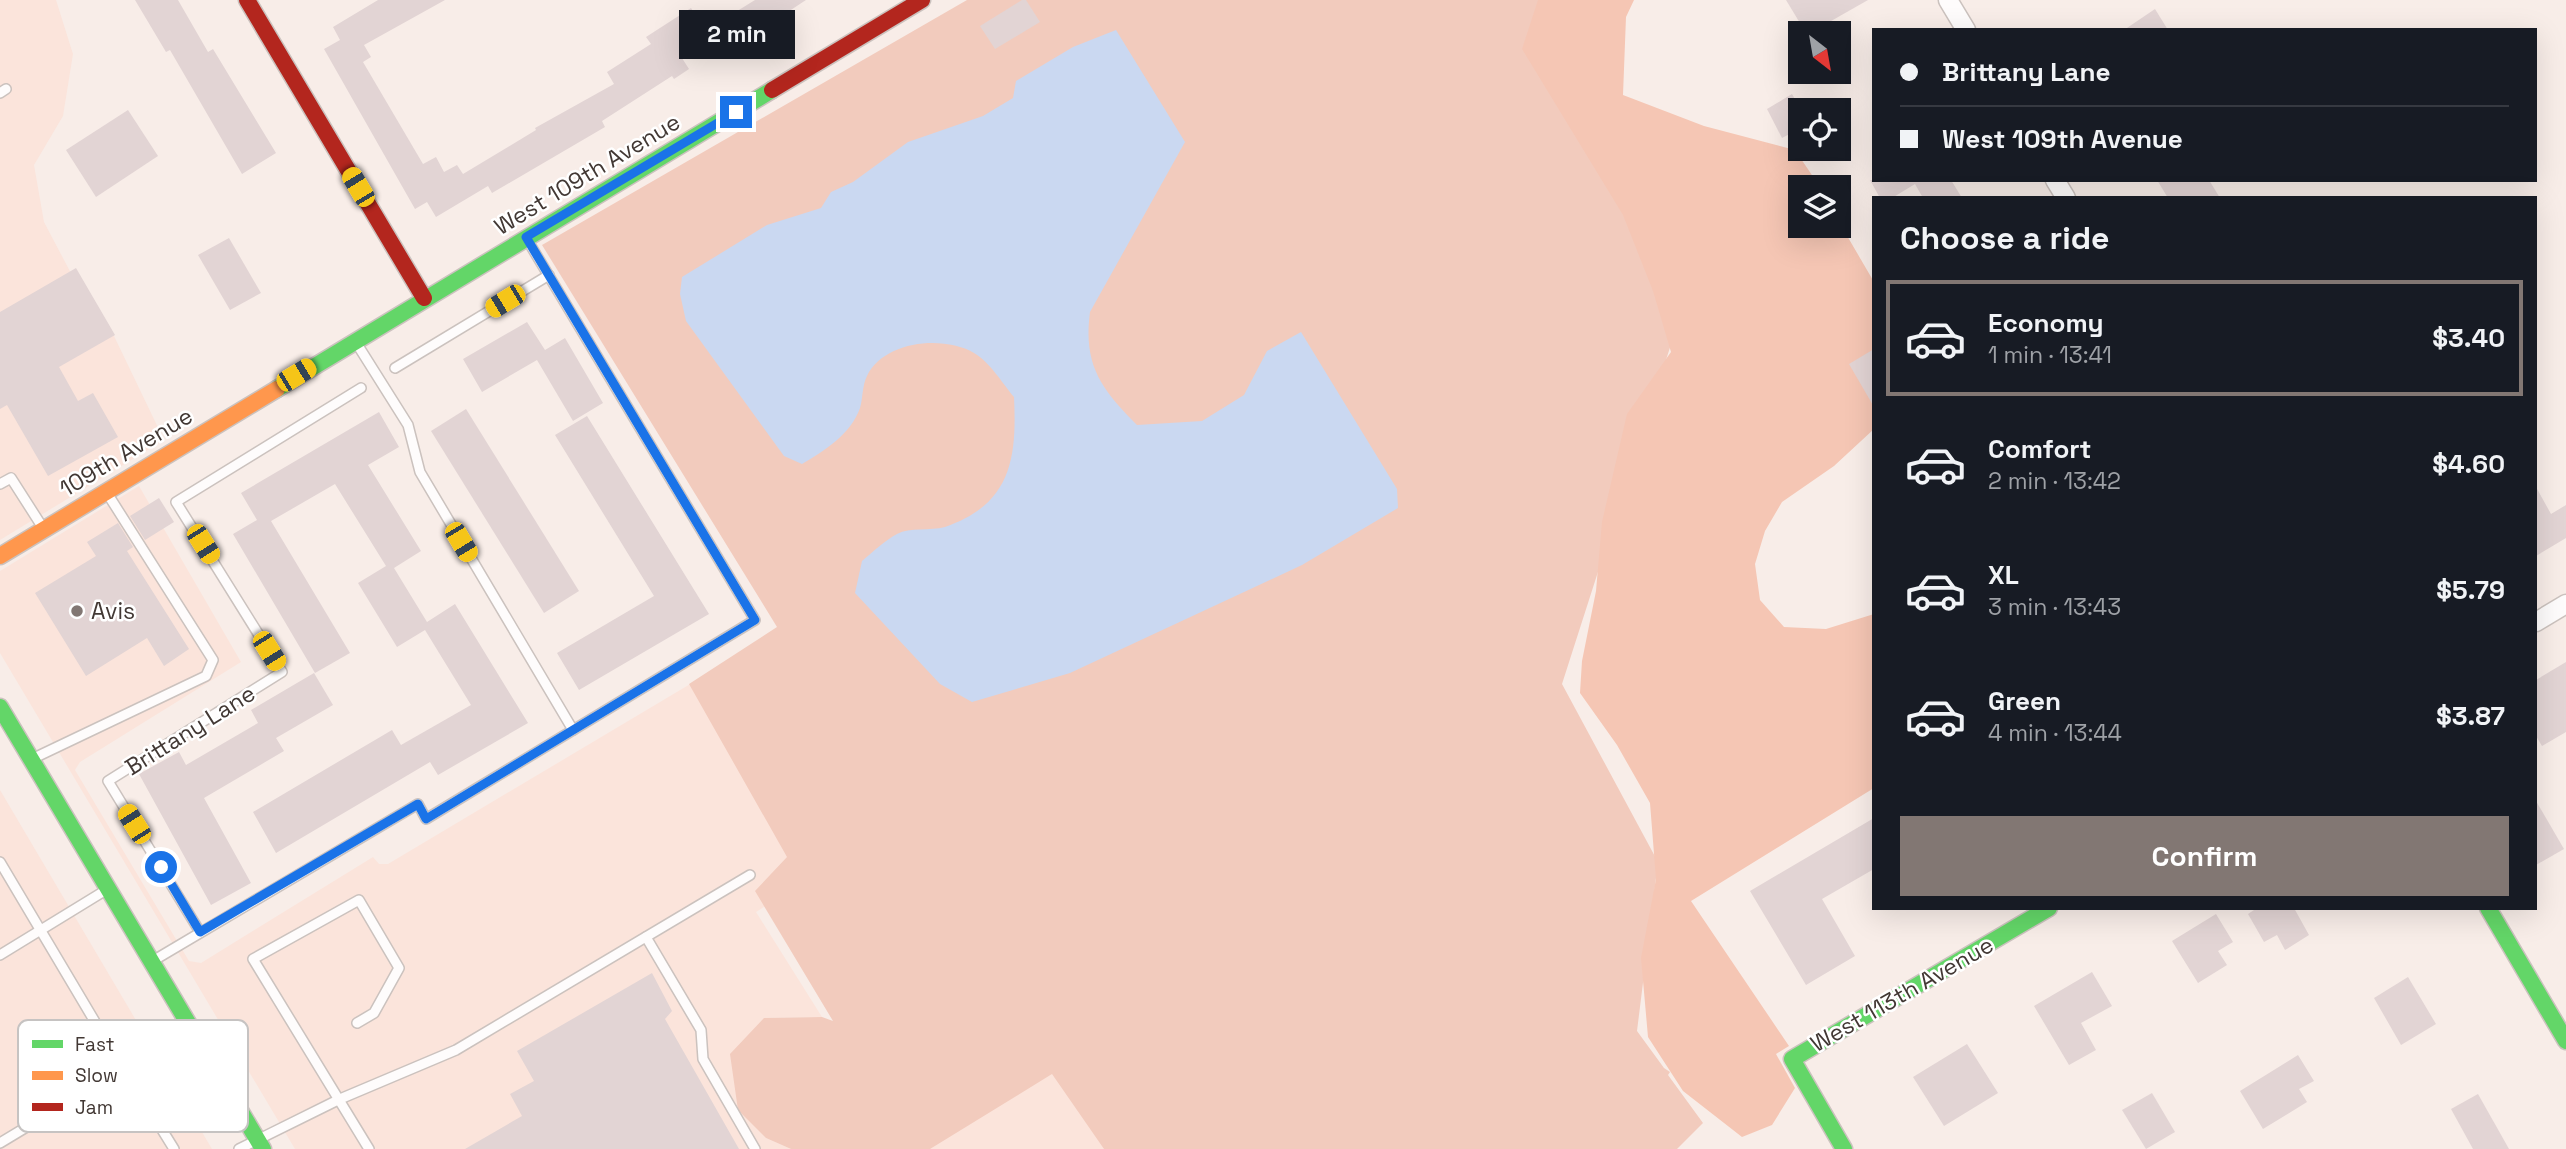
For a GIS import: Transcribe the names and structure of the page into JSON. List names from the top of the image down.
{
  "streets": {
    "street": ["West 109th Avenue", "109th Avenue", "West 113th Avenue"],
    "lane": ["Brittany Lane"]
  },
  "crossings": [
    ["West 109th Avenue", "109th Avenue"]
  ],
  "places": ["Avis"],
  "legend": ["Fast", "Slow", "Jam"],
  "north": "bottom right",
  "page": {
    "bubble": "2 min",
    "banner": ["Brittany Lane", "West 109th Avenue"],
    "heading": "Choose a ride",
    "list": [
      {
        "name": "Economy",
        "note": "1 min · 13:41",
        "value": "$3.40"
      },
      {
        "name": "Comfort",
        "note": "2 min · 13:42",
        "value": "$4.60"
      },
      {
        "name": "XL",
        "note": "3 min · 13:43",
        "value": "$5.79"
      },
      {
        "name": "Green",
        "note": "4 min · 13:44",
        "value": "$3.87"
      }
    ],
    "buttons": "Confirm"
  }
}
